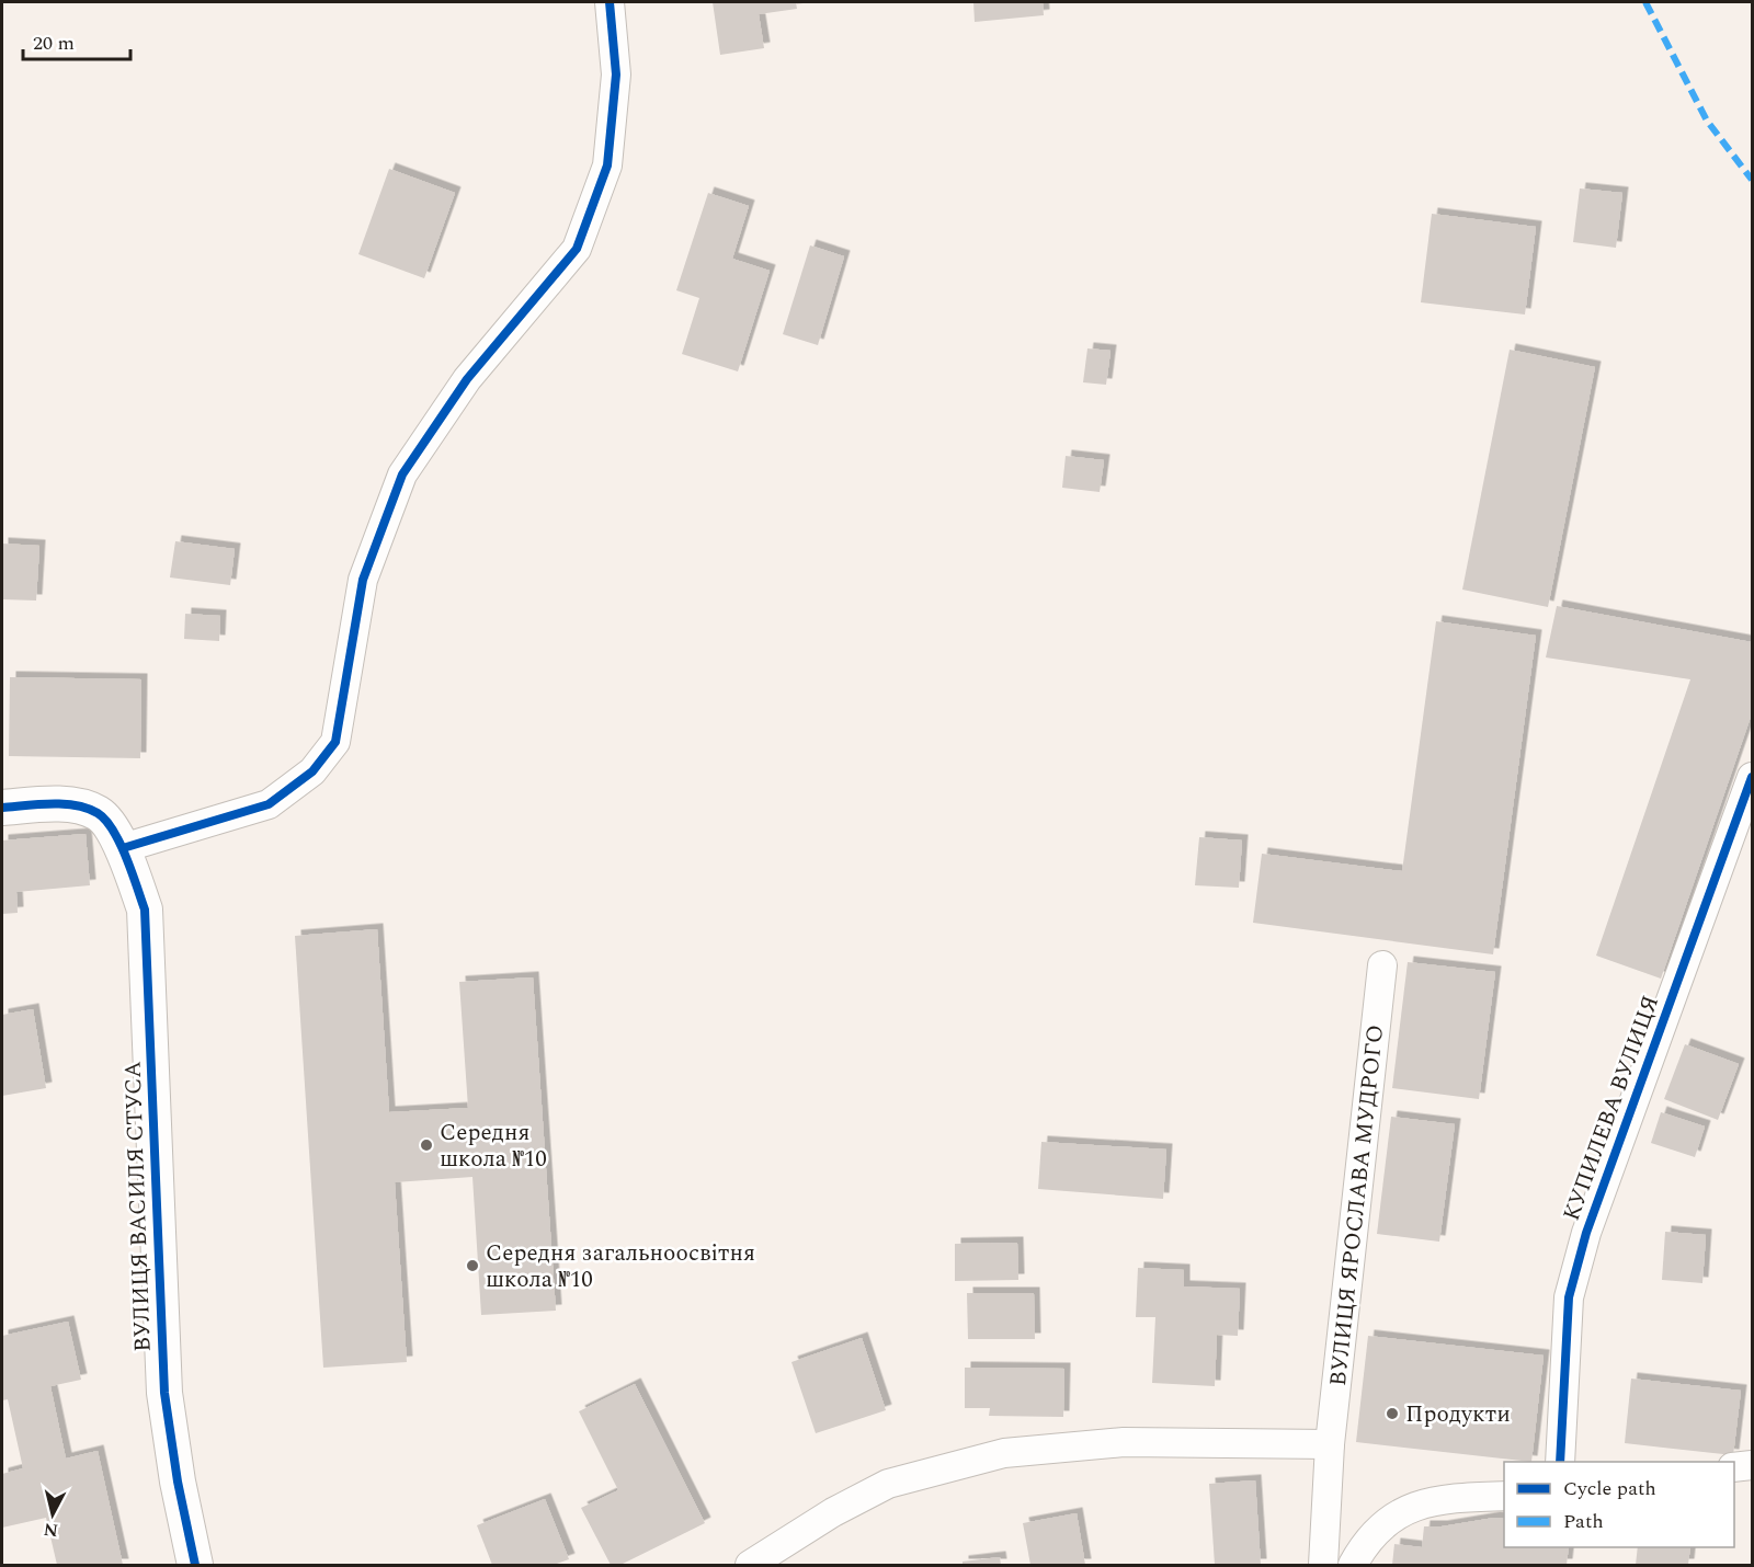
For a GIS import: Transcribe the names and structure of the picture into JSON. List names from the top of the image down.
{
  "streets": {
    "street": ["КУПИЛЕВА ВУЛИЦЯ", "ВУЛИЦЯ ЯРОСЛАВА МУДРОГО", "ВУЛИЦЯ ВАСИЛЯ СТУСА"]
  },
  "places": ["Середня школа №10", "Середня загальноосвітня школа №10", "Продукти"],
  "legend": ["Cycle path", "Path"],
  "scale_bar": "20 m",
  "north": "bottom"
}
